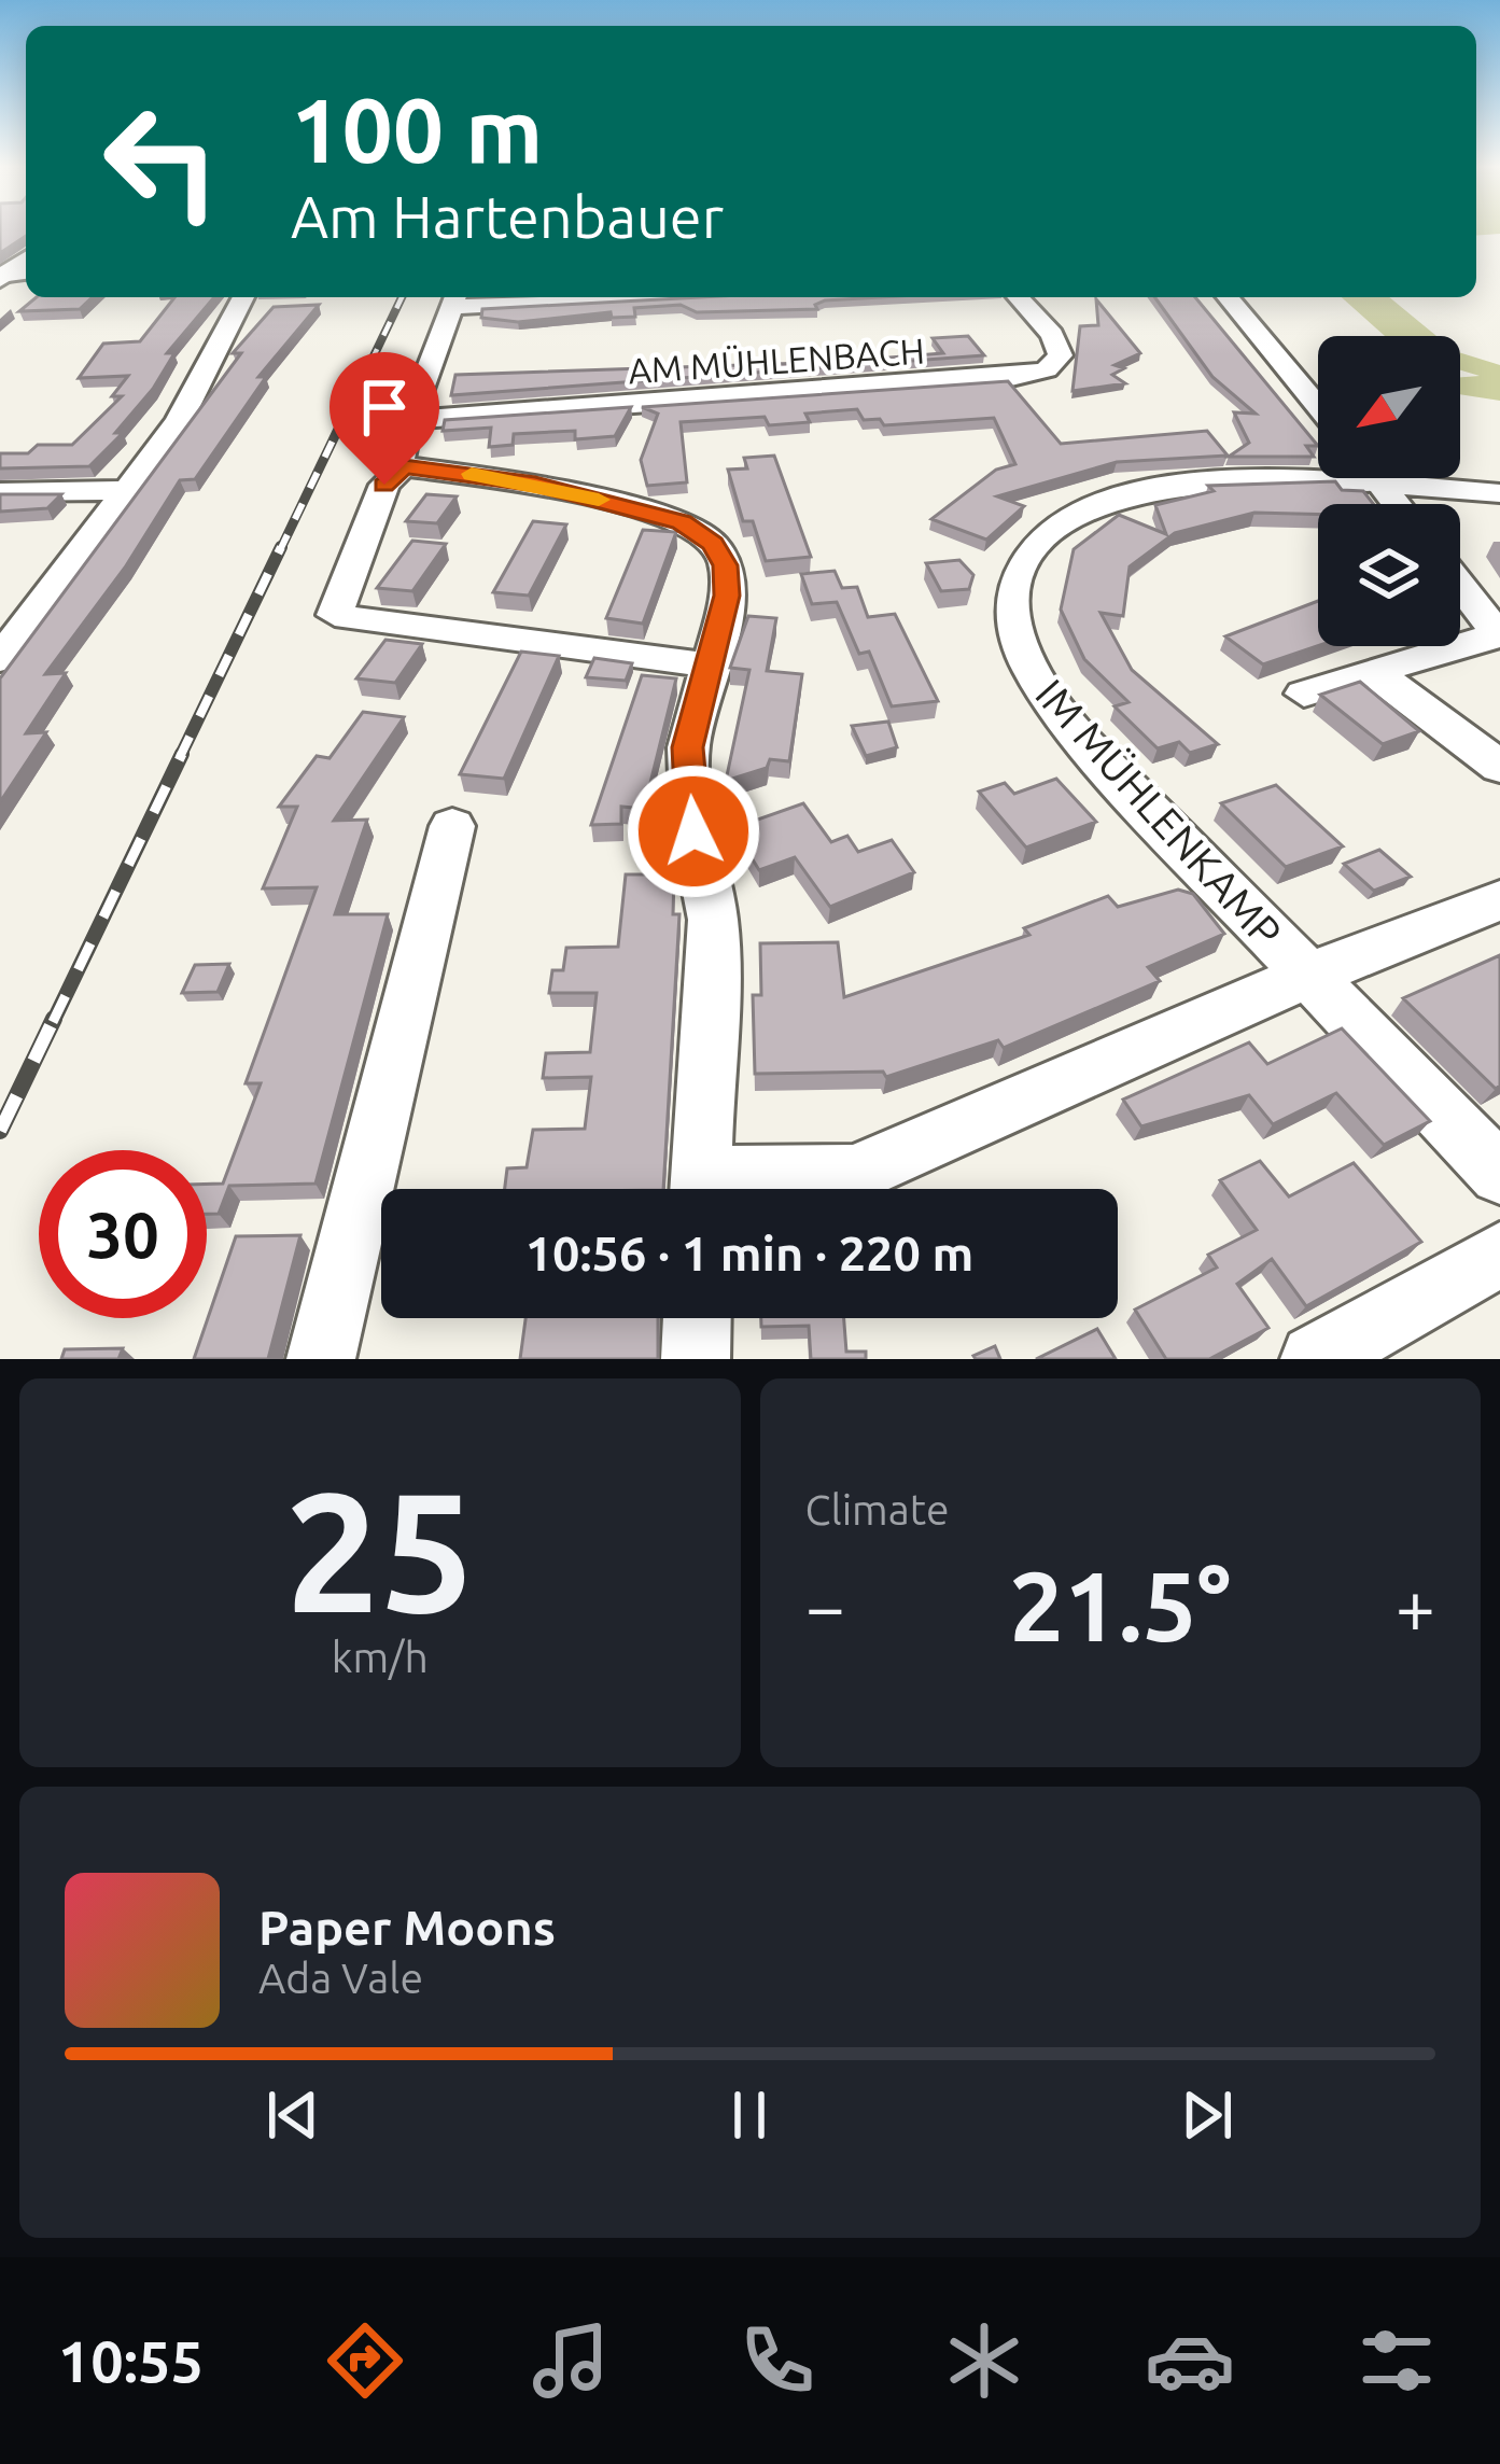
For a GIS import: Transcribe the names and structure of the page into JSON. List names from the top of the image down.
{
  "streets": {
    "street": ["AM MÜHLENBACH", "IM MÜHLENKAMP"]
  },
  "north": "bottom left",
  "page": {
    "turn": ["100 m", "Am Hartenbauer"],
    "limit": "30",
    "trip": "10:56 · 1 min · 220 m",
    "tile": [
      ["25", "km/h"],
      "Climate"
    ],
    "heat": ["−", "21.5°", "+"],
    "song": ["Paper Moons", "Ada Vale"],
    "tabs": "10:55"
  }
}
